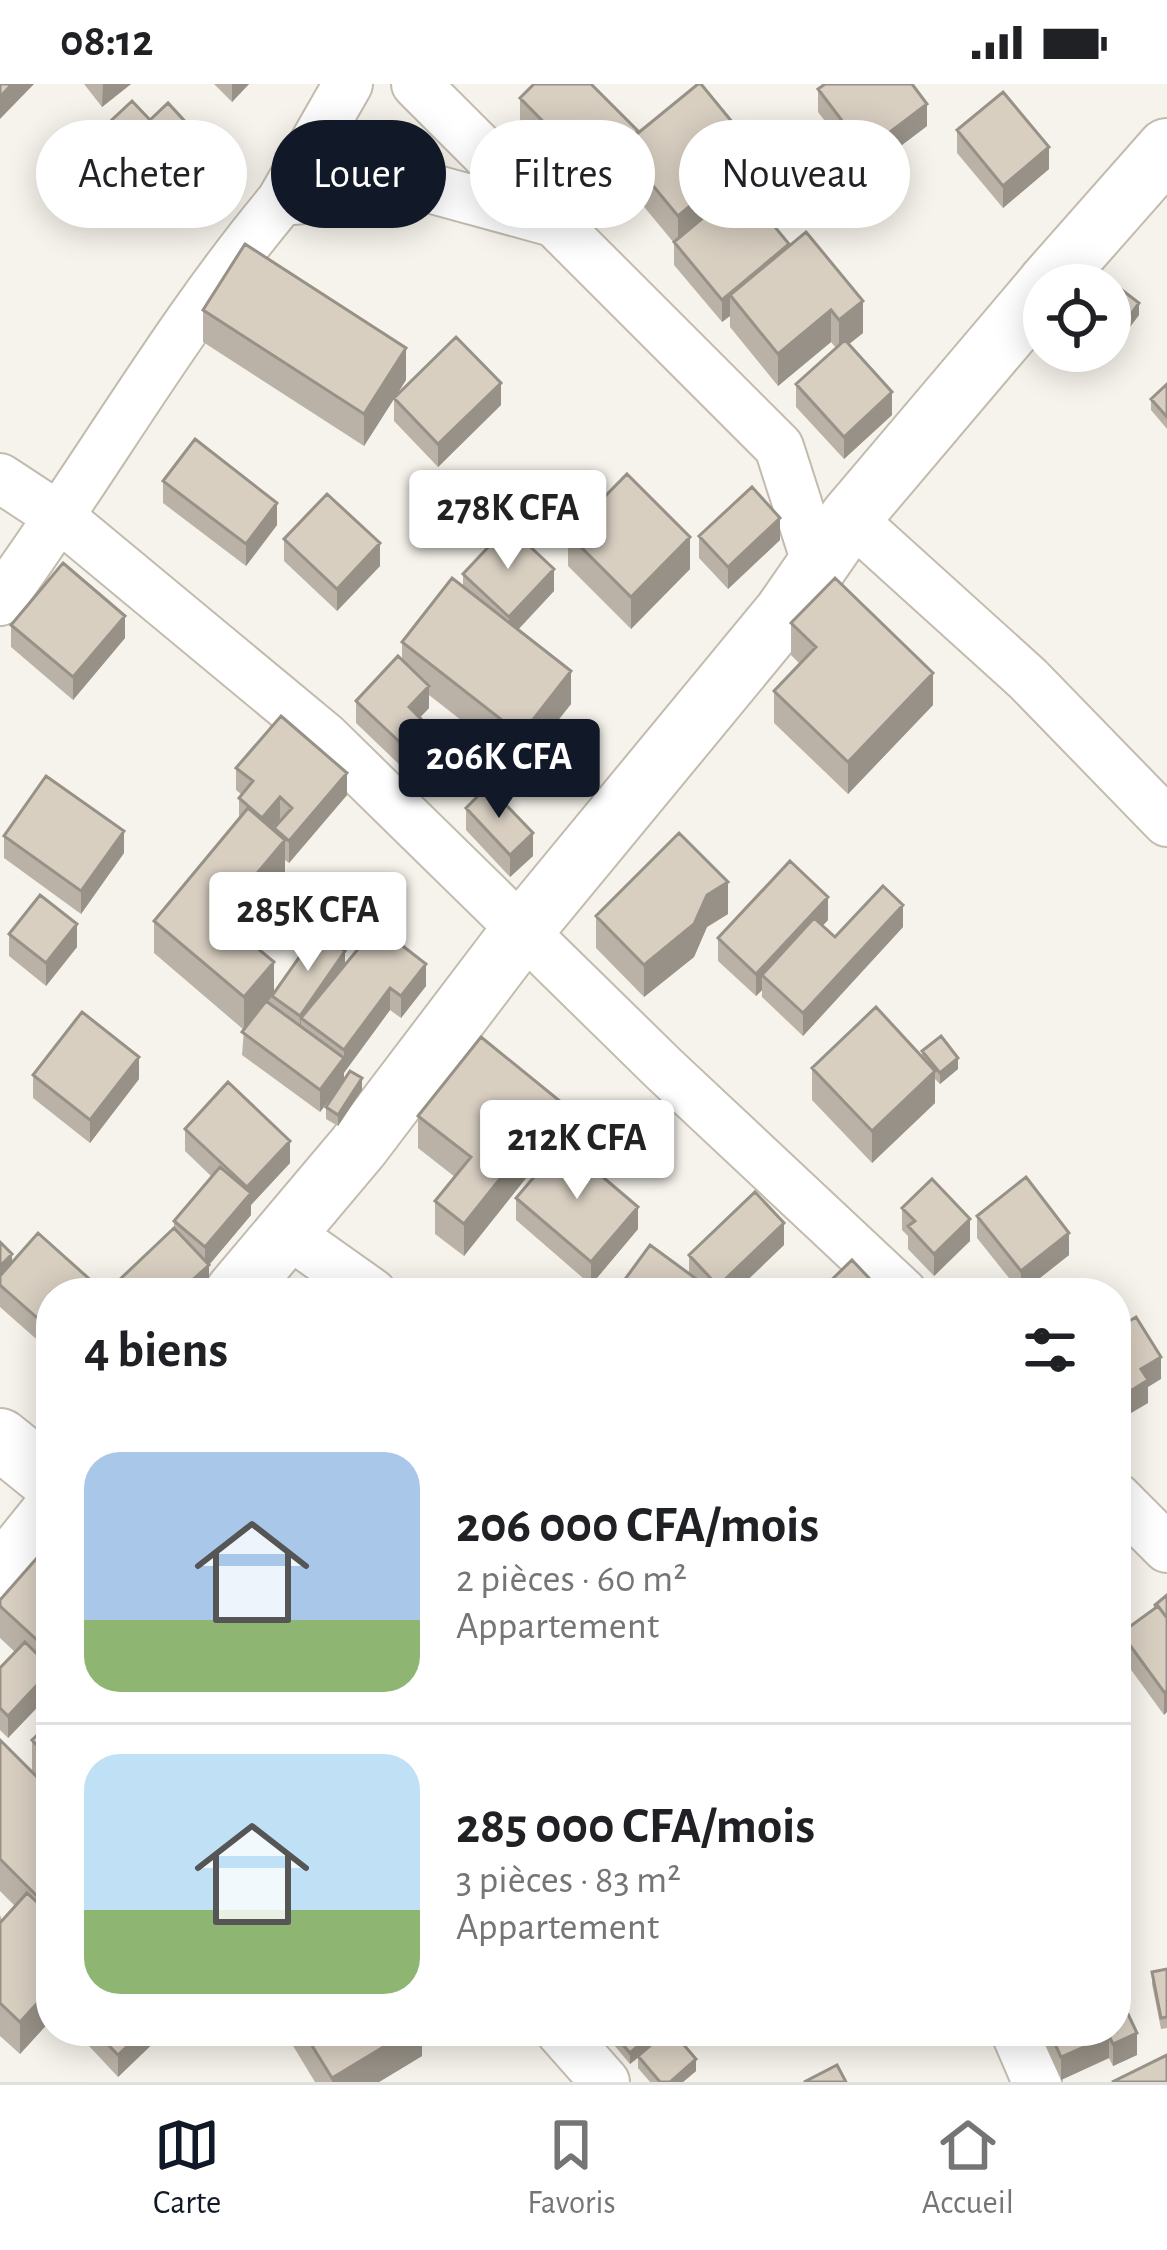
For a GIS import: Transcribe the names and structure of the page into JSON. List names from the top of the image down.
{
  "page": {
    "status": "08:12",
    "chip": [
      "Acheter",
      "Louer",
      "Filtres",
      "Nouveau"
    ],
    "price": [
      "278K CFA",
      "206K CFA",
      "285K CFA",
      "212K CFA"
    ],
    "heading": "4 biens",
    "list": [
      {
        "name": "206 000 CFA/mois",
        "note": "2 pièces · 60 m² · Appartement"
      },
      {
        "name": "285 000 CFA/mois",
        "note": "3 pièces · 83 m² · Appartement"
      }
    ],
    "tabs": ["Carte", "Favoris", "Accueil"]
  }
}
